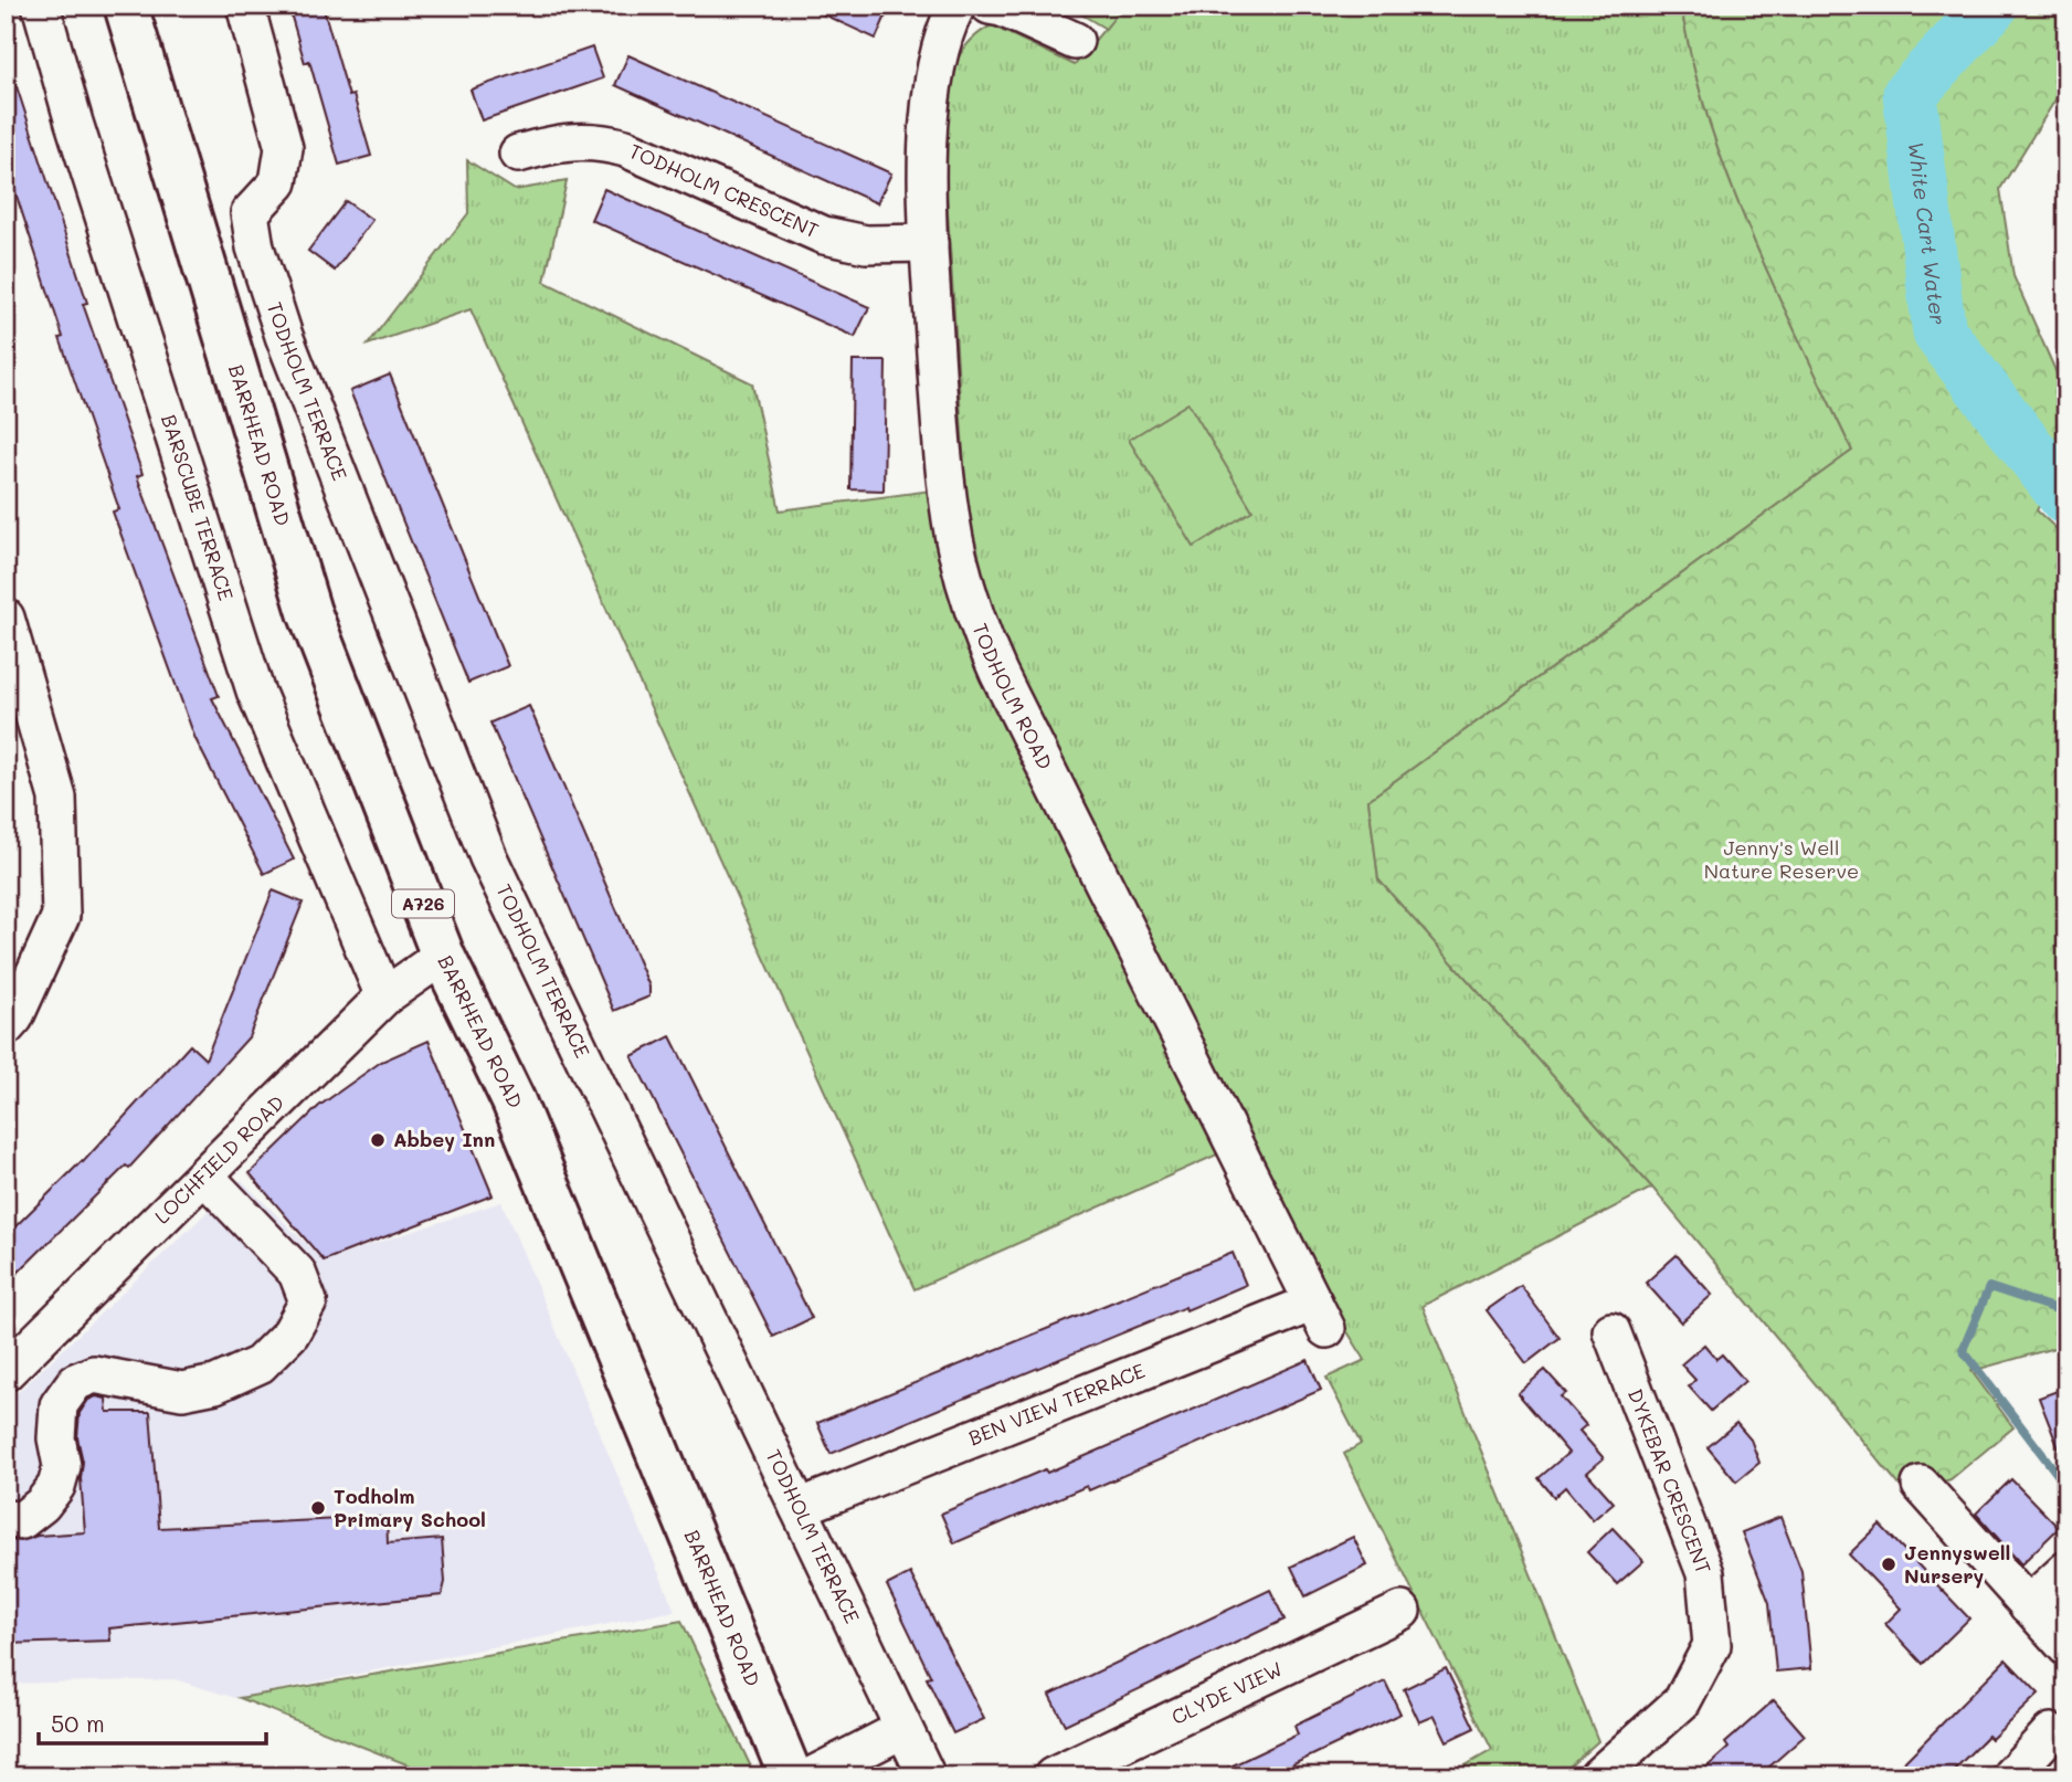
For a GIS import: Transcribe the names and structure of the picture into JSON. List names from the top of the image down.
{
  "streets": {
    "main road": ["BARRHEAD ROAD", "A726"],
    "street": [
      "TODHOLM CRESCENT",
      "TODHOLM TERRACE",
      "BARSCUBE TERRACE",
      "TODHOLM ROAD",
      "LOCHFIELD ROAD",
      "BEN VIEW TERRACE",
      "DYKEBAR CRESCENT",
      "CLYDE VIEW"
    ]
  },
  "crossings": [
    ["TODHOLM CRESCENT", "TODHOLM ROAD"],
    ["TODHOLM TERRACE", "BEN VIEW TERRACE"],
    ["BARRHEAD ROAD", "LOCHFIELD ROAD"],
    ["BARSCUBE TERRACE", "LOCHFIELD ROAD"],
    ["TODHOLM ROAD", "BEN VIEW TERRACE"]
  ],
  "water": ["White Cart Water"],
  "parks": ["Jenny's Well Nature Reserve"],
  "places": ["Abbey Inn", "Todholm Primary School", "Jennyswell Nursery"],
  "scale_bar": "50 m"
}
